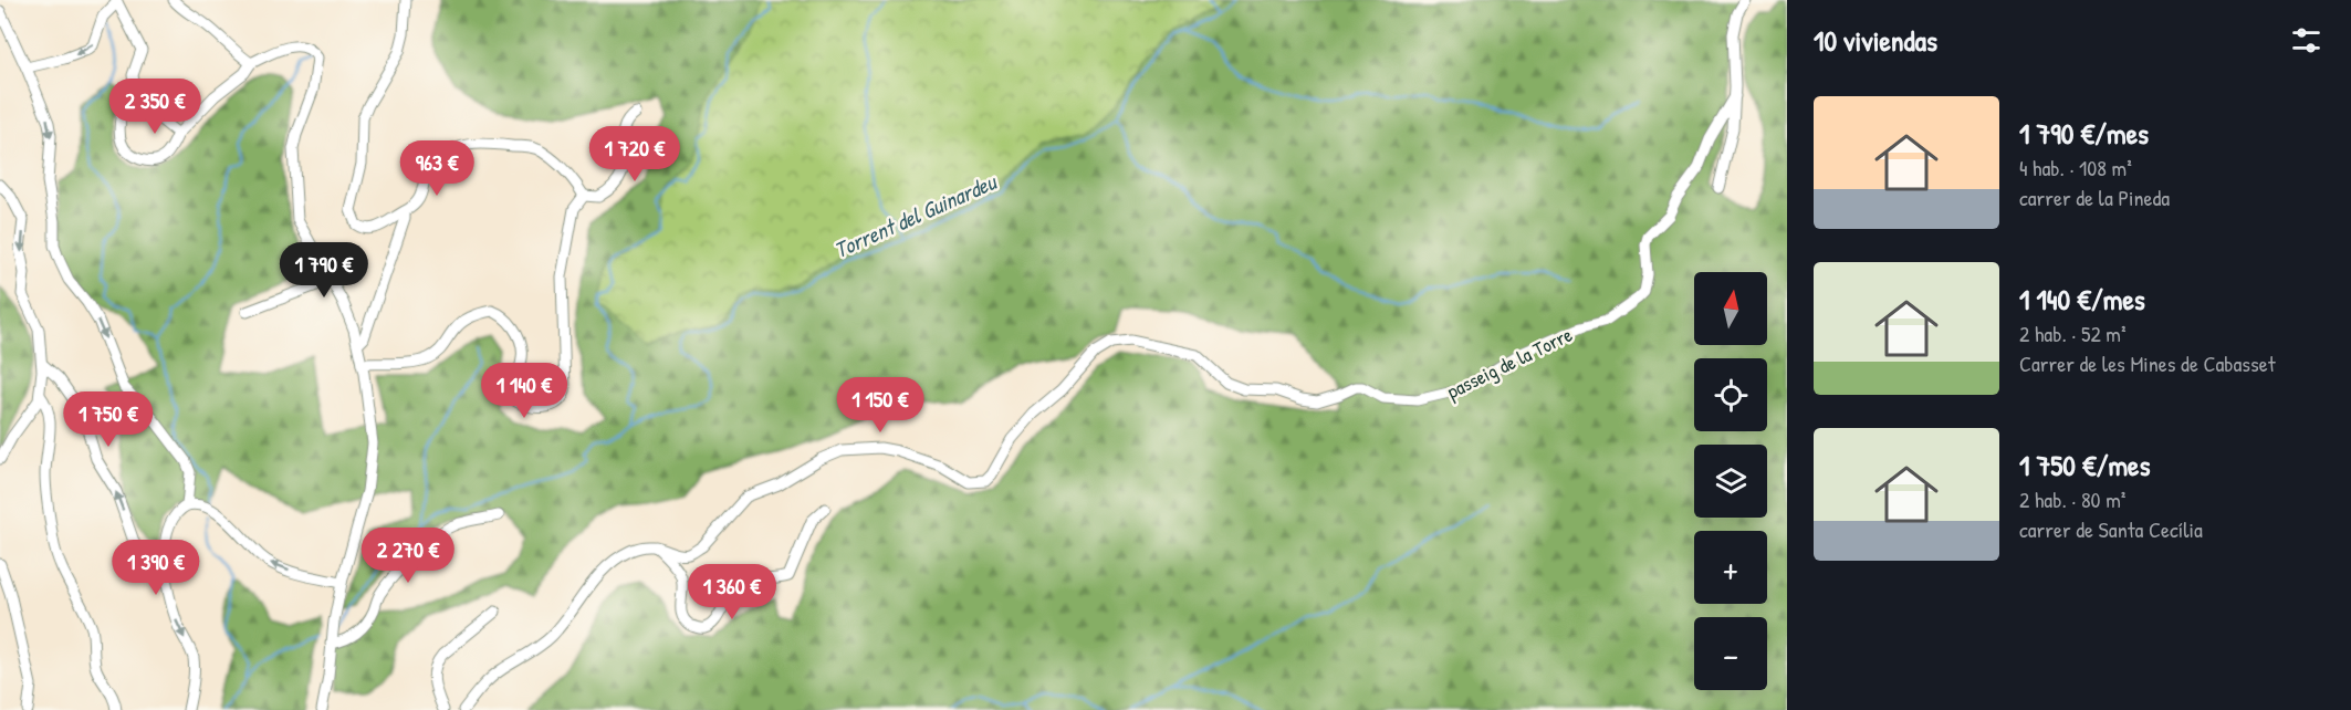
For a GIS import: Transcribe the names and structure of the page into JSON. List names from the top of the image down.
{
  "streets": {
    "street": ["passeig de la Torre"]
  },
  "water": ["Torrent del Guinardeu"],
  "north": "top",
  "page": {
    "heading": "10 viviendas",
    "price": [
      "2 350 €",
      "1 720 €",
      "963 €",
      "1 790 €",
      "1 140 €",
      "1 150 €",
      "1 750 €",
      "2 270 €",
      "1 390 €",
      "1 360 €"
    ],
    "list": [
      {
        "name": "1 790 €/mes",
        "note": "4 hab. · 108 m² · carrer de la Pineda"
      },
      {
        "name": "1 140 €/mes",
        "note": "2 hab. · 52 m² · Carrer de les Mines de Cabasset"
      },
      {
        "name": "1 750 €/mes",
        "note": "2 hab. · 80 m² · carrer de Santa Cecília"
      }
    ],
    "map_buttons": ["+", "−"]
  }
}
